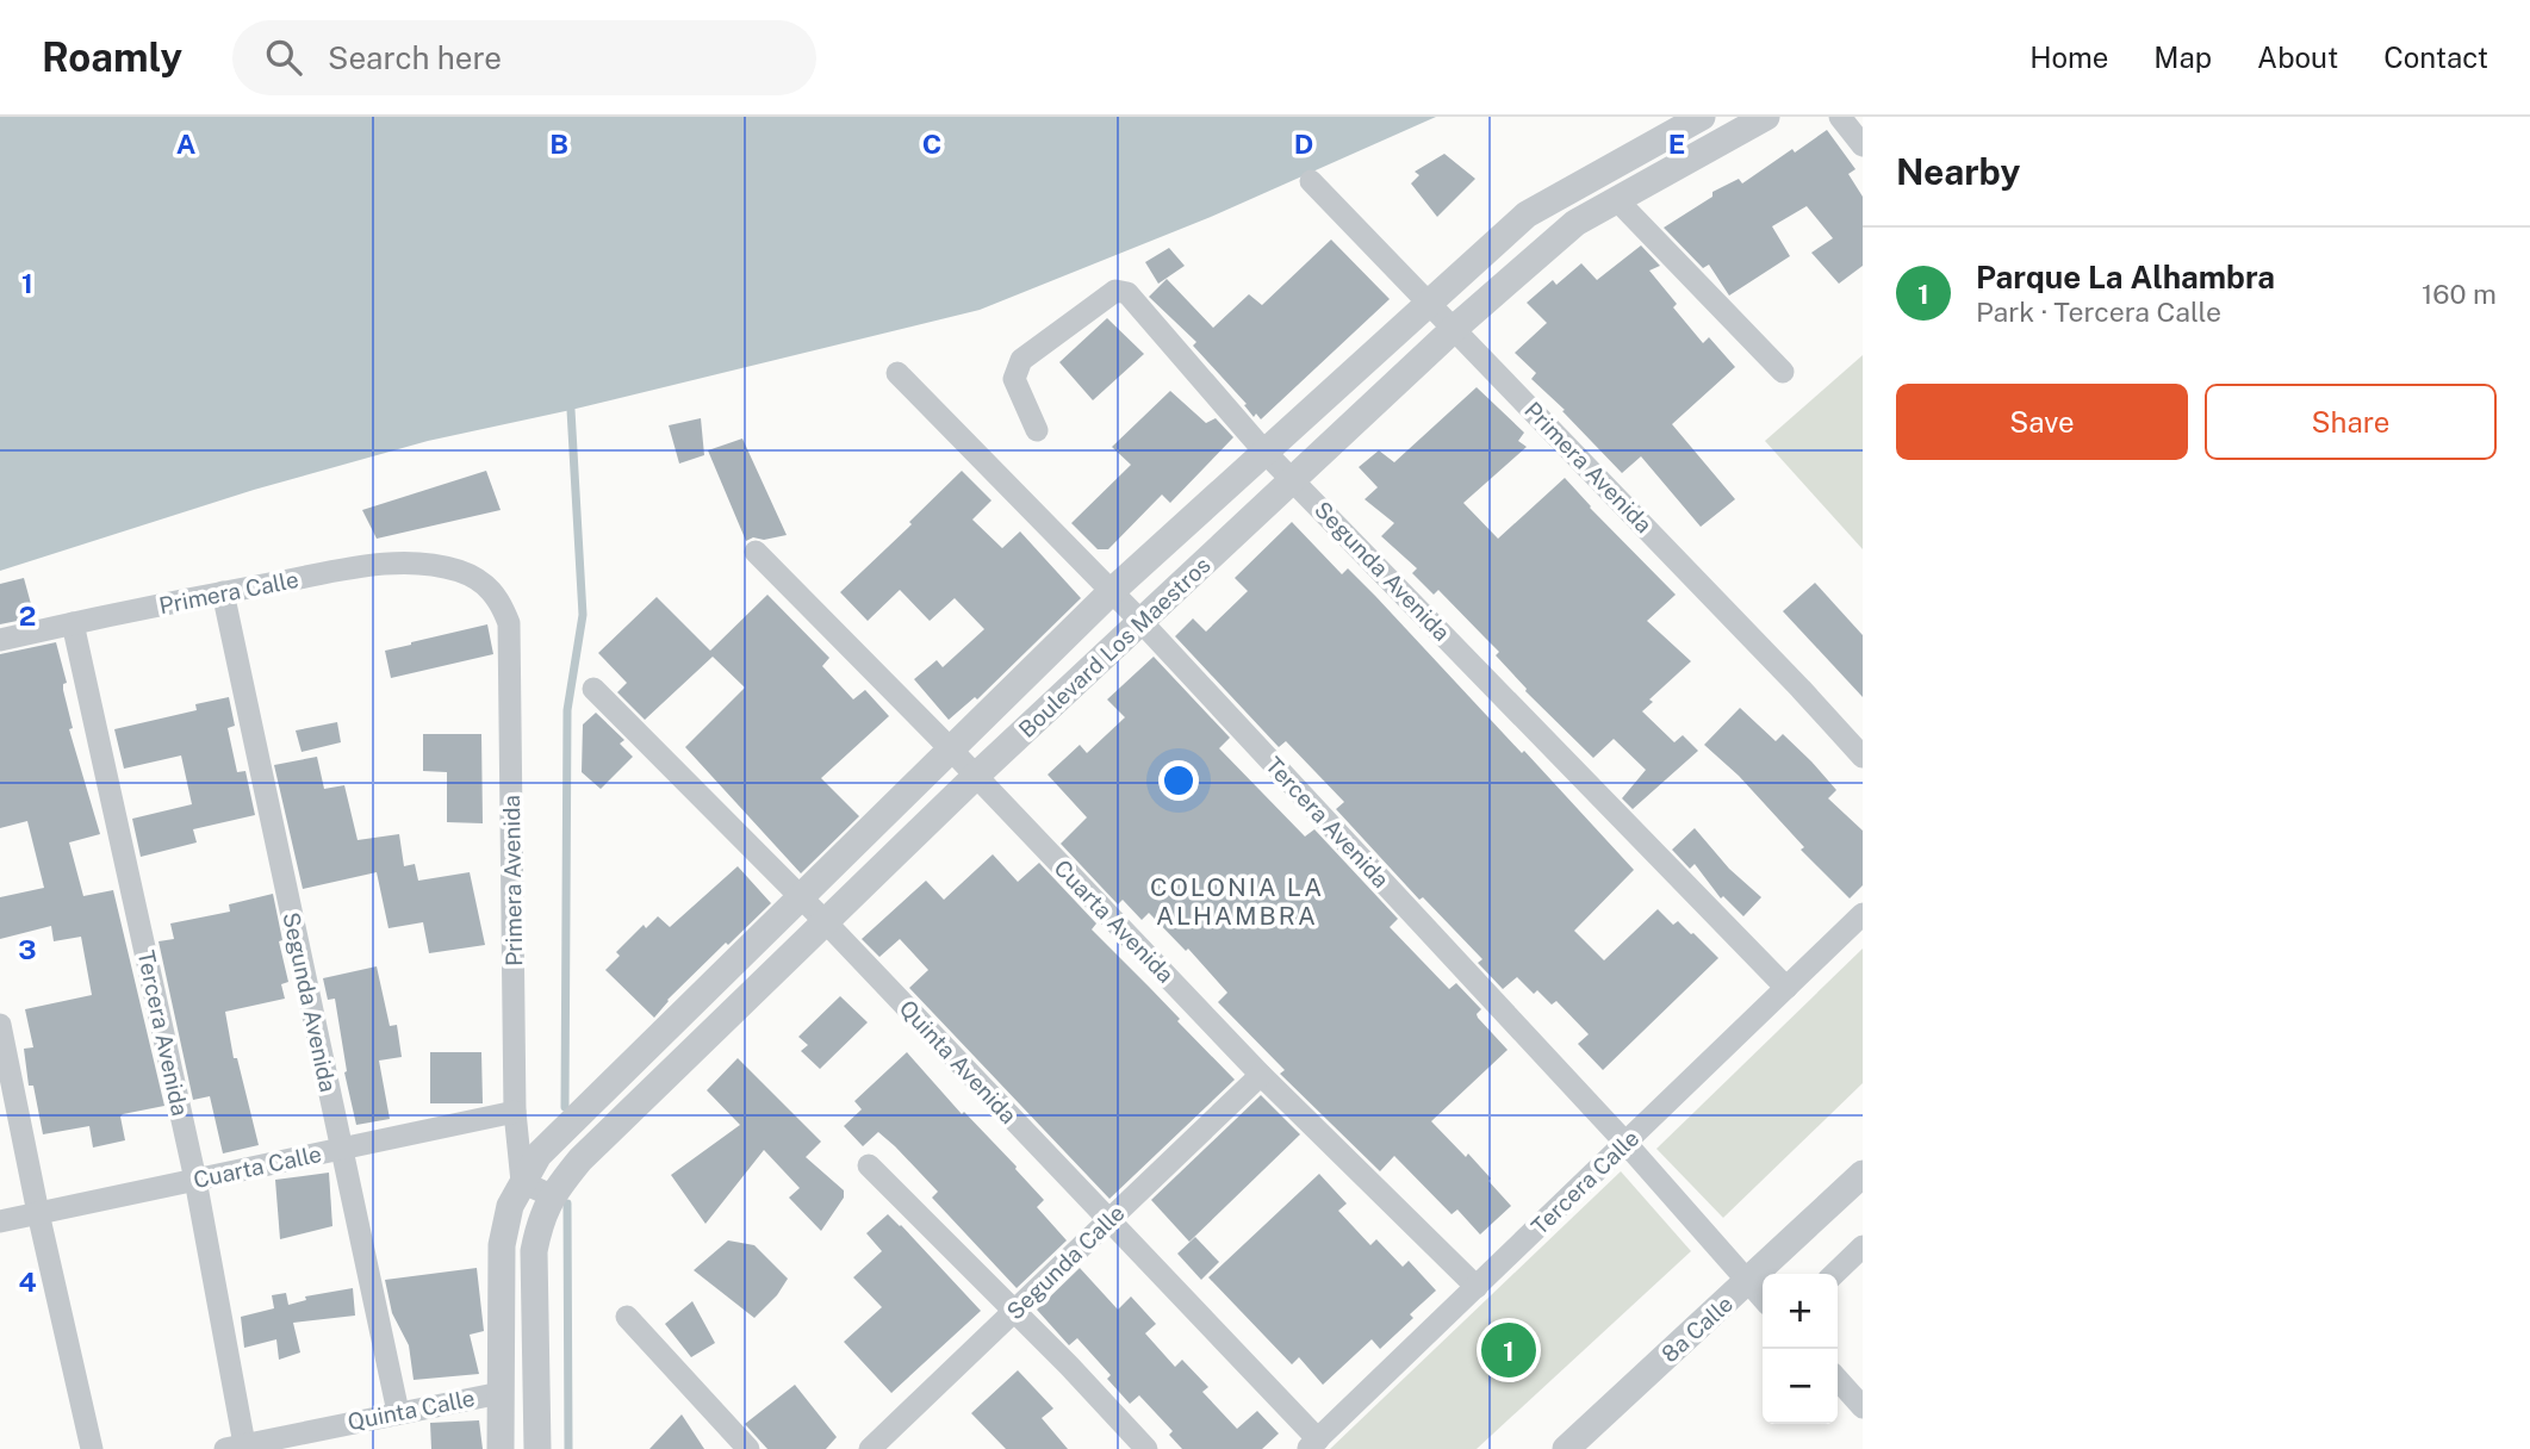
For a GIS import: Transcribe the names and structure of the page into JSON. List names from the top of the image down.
{
  "streets": {
    "street": [
      "Primera Avenida",
      "Segunda Avenida",
      "Primera Calle",
      "Boulevard Los Maestros",
      "Tercera Avenida",
      "Cuarta Avenida",
      "Quinta Avenida",
      "Cuarta Calle",
      "Tercera Calle",
      "Segunda Calle",
      "8a Calle",
      "Quinta Calle"
    ]
  },
  "crossings": [
    ["Primera Avenida", "Primera Calle"],
    ["Primera Avenida", "Boulevard Los Maestros"],
    ["Primera Avenida", "Cuarta Calle"],
    ["Segunda Avenida", "Primera Calle"],
    ["Segunda Avenida", "Boulevard Los Maestros"],
    ["Segunda Avenida", "Cuarta Calle"],
    ["Segunda Avenida", "Tercera Calle"],
    ["Segunda Avenida", "Quinta Calle"],
    ["Primera Calle", "Tercera Avenida"],
    ["Boulevard Los Maestros", "Tercera Avenida"],
    ["Boulevard Los Maestros", "Cuarta Avenida"],
    ["Boulevard Los Maestros", "Quinta Avenida"],
    ["Boulevard Los Maestros", "Quinta Calle"],
    ["Tercera Avenida", "Cuarta Calle"],
    ["Tercera Avenida", "Tercera Calle"],
    ["Tercera Avenida", "8a Calle"],
    ["Tercera Avenida", "Quinta Calle"],
    ["Cuarta Avenida", "Tercera Calle"],
    ["Cuarta Avenida", "Segunda Calle"],
    ["Quinta Avenida", "Tercera Calle"],
    ["Quinta Avenida", "Segunda Calle"]
  ],
  "districts": ["COLONIA LA ALHAMBRA"],
  "page": {
    "header": "Roamly",
    "search": "Search here",
    "nav": [
      "Home",
      "Map",
      "About",
      "Contact"
    ],
    "heading": "Nearby",
    "list": [
      {
        "mark": "1",
        "name": "Parque La Alhambra",
        "note": "Park · Tercera Calle",
        "value": "160 m"
      }
    ],
    "buttons": ["Save", "Share"],
    "map_buttons": ["+", "−"],
    "pins": "1"
  },
  "grid": {
    "columns": [
      "A",
      "B",
      "C",
      "D",
      "E"
    ],
    "rows": [
      "1",
      "2",
      "3",
      "4"
    ]
  }
}
